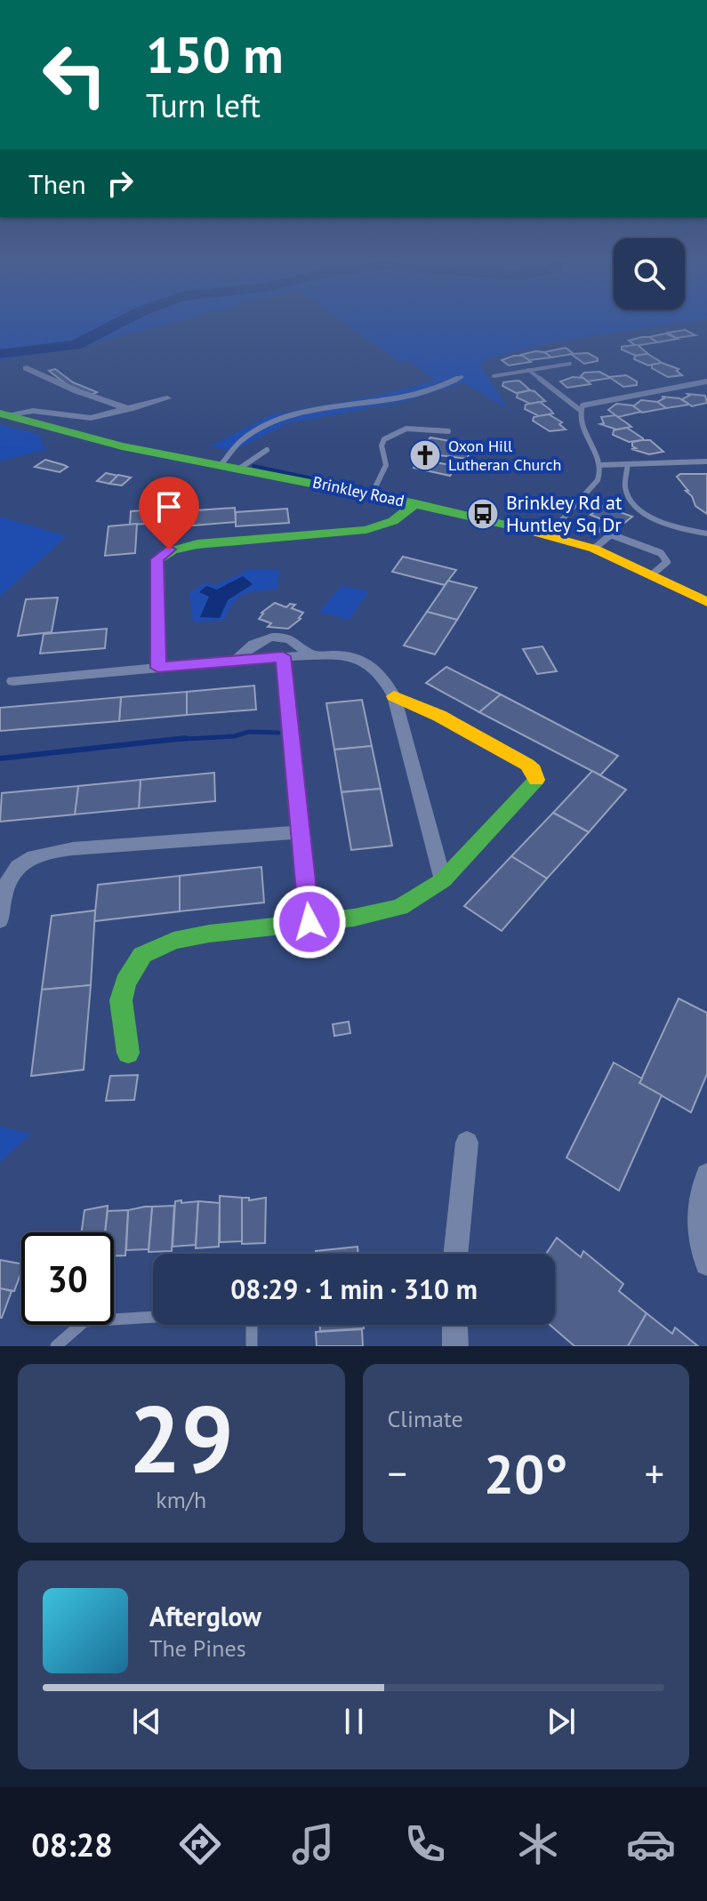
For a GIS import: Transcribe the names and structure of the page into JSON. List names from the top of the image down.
{
  "streets": {
    "street": ["Brinkley Road"]
  },
  "places": {
    "church": ["Oxon Hill Lutheran Church"],
    "bus stop": ["Brinkley Rd at Huntley Sq Dr"]
  },
  "page": {
    "turn": ["150 m", "Turn left"],
    "then": "Then",
    "limit": "30",
    "trip": "08:29 · 1 min · 310 m",
    "tile": [
      ["29", "km/h"],
      "Climate"
    ],
    "heat": ["−", "20°", "+"],
    "song": ["Afterglow", "The Pines"],
    "tabs": "08:28"
  }
}
